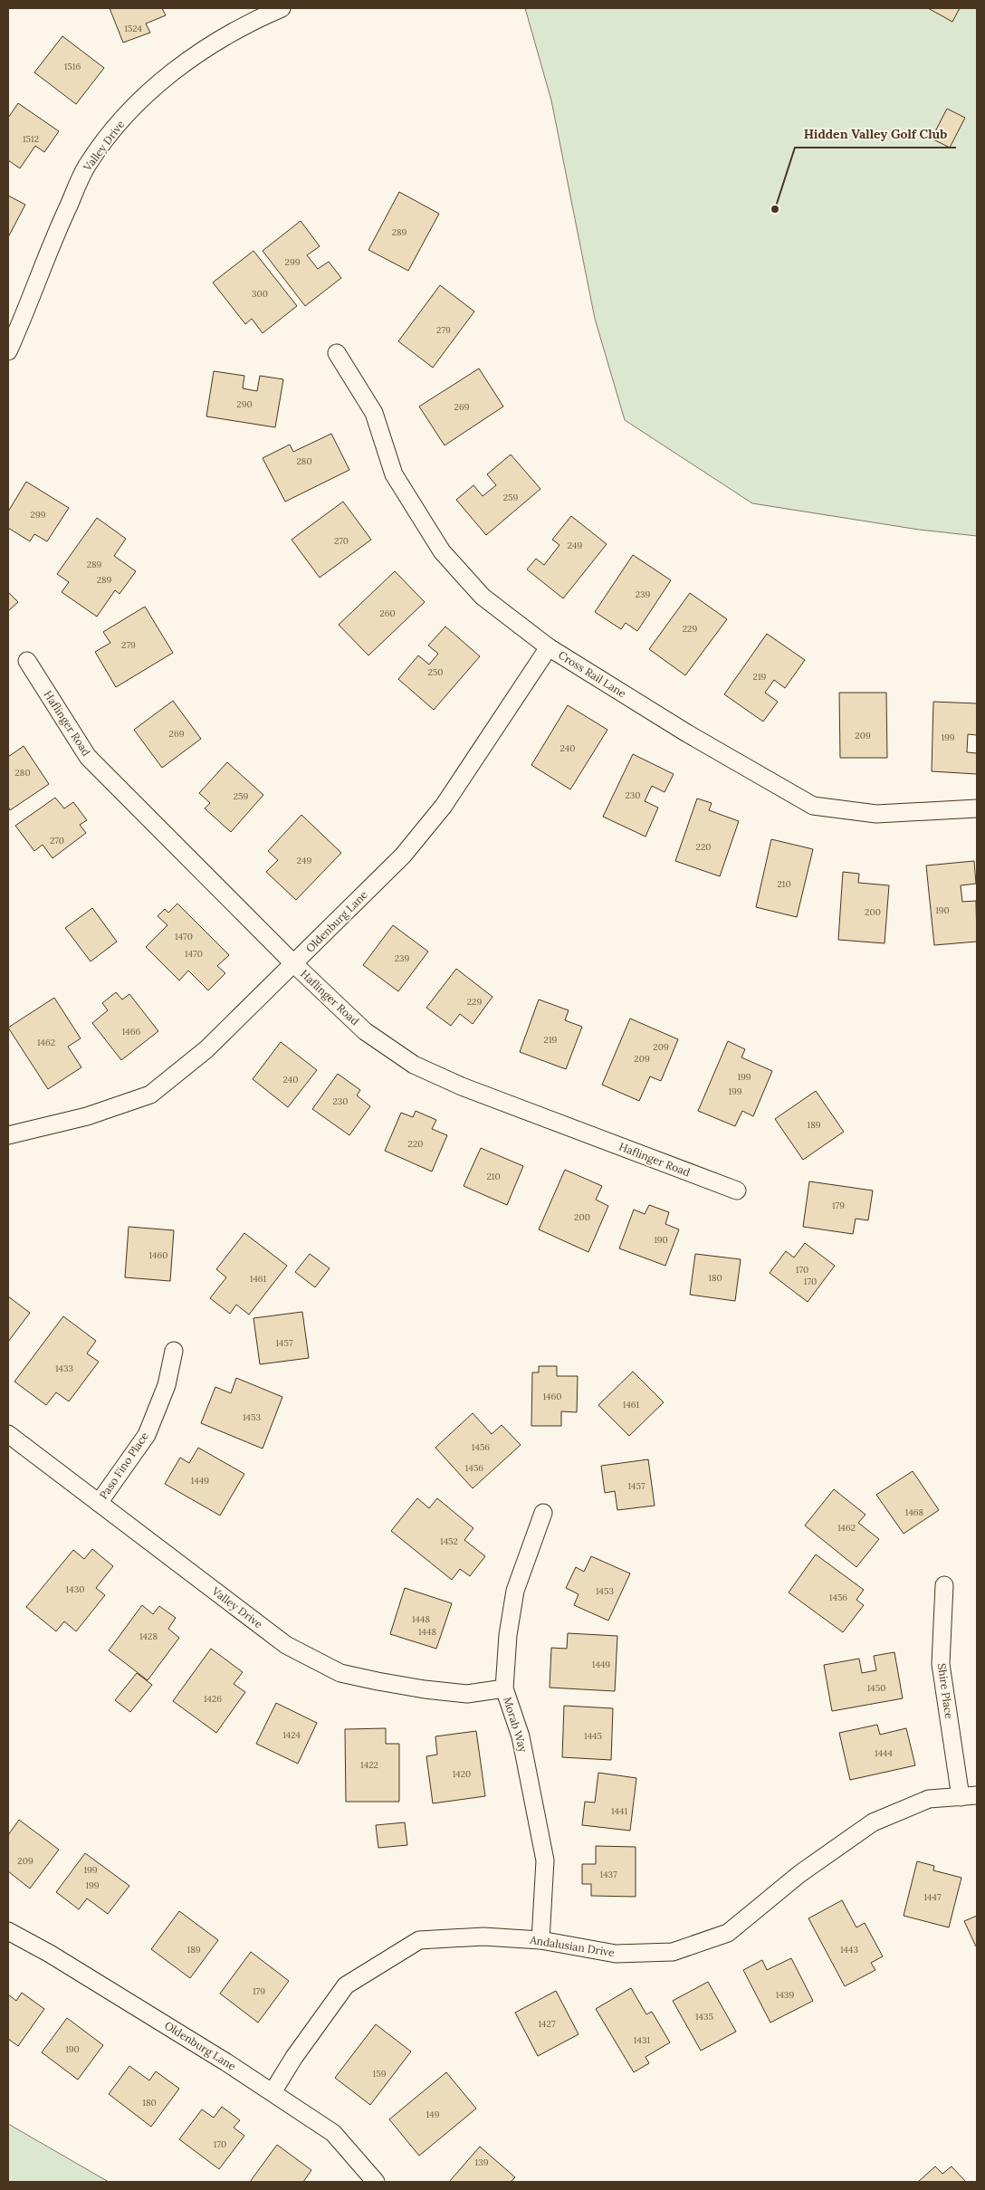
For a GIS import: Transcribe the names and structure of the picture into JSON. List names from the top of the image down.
{
  "streets": {
    "street": [
      "Valley Drive",
      "Cross Rail Lane",
      "Haflinger Road",
      "Oldenburg Lane",
      "Paso Fino Place",
      "Shire Place",
      "Morab Way",
      "Andalusian Drive"
    ]
  },
  "crossings": [
    ["Valley Drive", "Paso Fino Place"],
    ["Valley Drive", "Morab Way"],
    ["Cross Rail Lane", "Oldenburg Lane"],
    ["Haflinger Road", "Oldenburg Lane"],
    ["Oldenburg Lane", "Andalusian Drive"],
    ["Shire Place", "Andalusian Drive"],
    ["Morab Way", "Andalusian Drive"]
  ],
  "places": ["Hidden Valley Golf Club"],
  "house_numbers": [
    "1524",
    "1516",
    "1512",
    "289",
    "299",
    "300",
    "279",
    "290",
    "269",
    "280",
    "259",
    "299",
    "270",
    "249",
    "289",
    "289",
    "239",
    "260",
    "229",
    "279",
    "250",
    "219",
    "269",
    "209",
    "199",
    "240",
    "280",
    "230",
    "259",
    "270",
    "220",
    "249",
    "210",
    "190",
    "200",
    "1470",
    "1470",
    "239",
    "229",
    "1466",
    "219",
    "1462",
    "209",
    "209",
    "199",
    "240",
    "199",
    "230",
    "189",
    "220",
    "210",
    "179",
    "200",
    "190",
    "1460",
    "170",
    "180",
    "1461",
    "170",
    "1457",
    "1433",
    "1460",
    "1461",
    "1453",
    "1456",
    "1456",
    "1449",
    "1457",
    "1468",
    "1462",
    "1452",
    "1430",
    "1453",
    "1456",
    "1448",
    "1448",
    "1428",
    "1449",
    "1450",
    "1426",
    "1424",
    "1445",
    "1444",
    "1422",
    "1420",
    "1441",
    "209",
    "199",
    "1437",
    "199",
    "1447",
    "189",
    "1443",
    "179",
    "1439",
    "1435",
    "1427",
    "1431",
    "190",
    "159",
    "180",
    "149",
    "170",
    "139"
  ]
}
